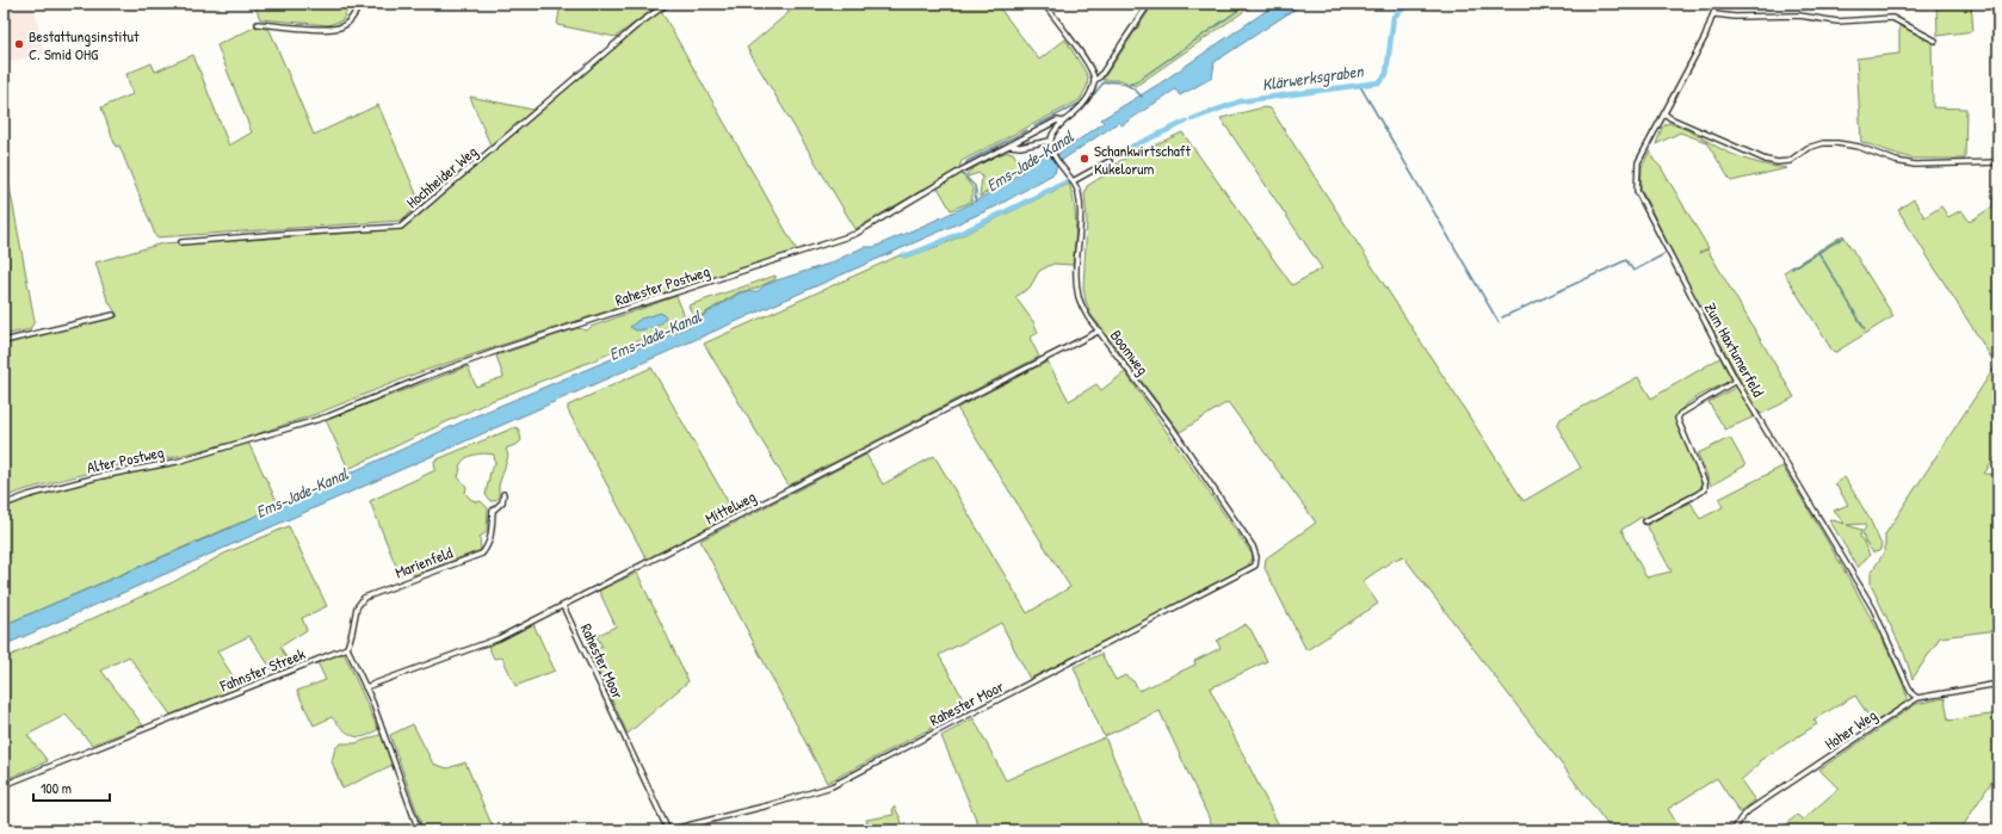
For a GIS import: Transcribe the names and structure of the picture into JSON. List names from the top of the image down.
{
  "streets": {
    "street": [
      "Hochheider Weg",
      "Rahester Postweg",
      "Zum Haxtumerfeld",
      "Boomweg",
      "Alter Postweg",
      "Mittelweg",
      "Marienfeld",
      "Rahester Moor",
      "Fahnster Streek",
      "Hoher Weg"
    ]
  },
  "crossings": [
    ["Rahester Postweg", "Alter Postweg"],
    ["Zum Haxtumerfeld", "Hoher Weg"],
    ["Boomweg", "Mittelweg"],
    ["Boomweg", "Rahester Moor"],
    ["Mittelweg", "Rahester Moor"],
    ["Marienfeld", "Fahnster Streek"]
  ],
  "water": ["Klärwerksgraben", "Ems-Jade-Kanal"],
  "places": ["Bestattungsinstitut C. Smid OHG", "Schankwirtschaft Kukelorum"],
  "scale_bar": "100 m"
}
